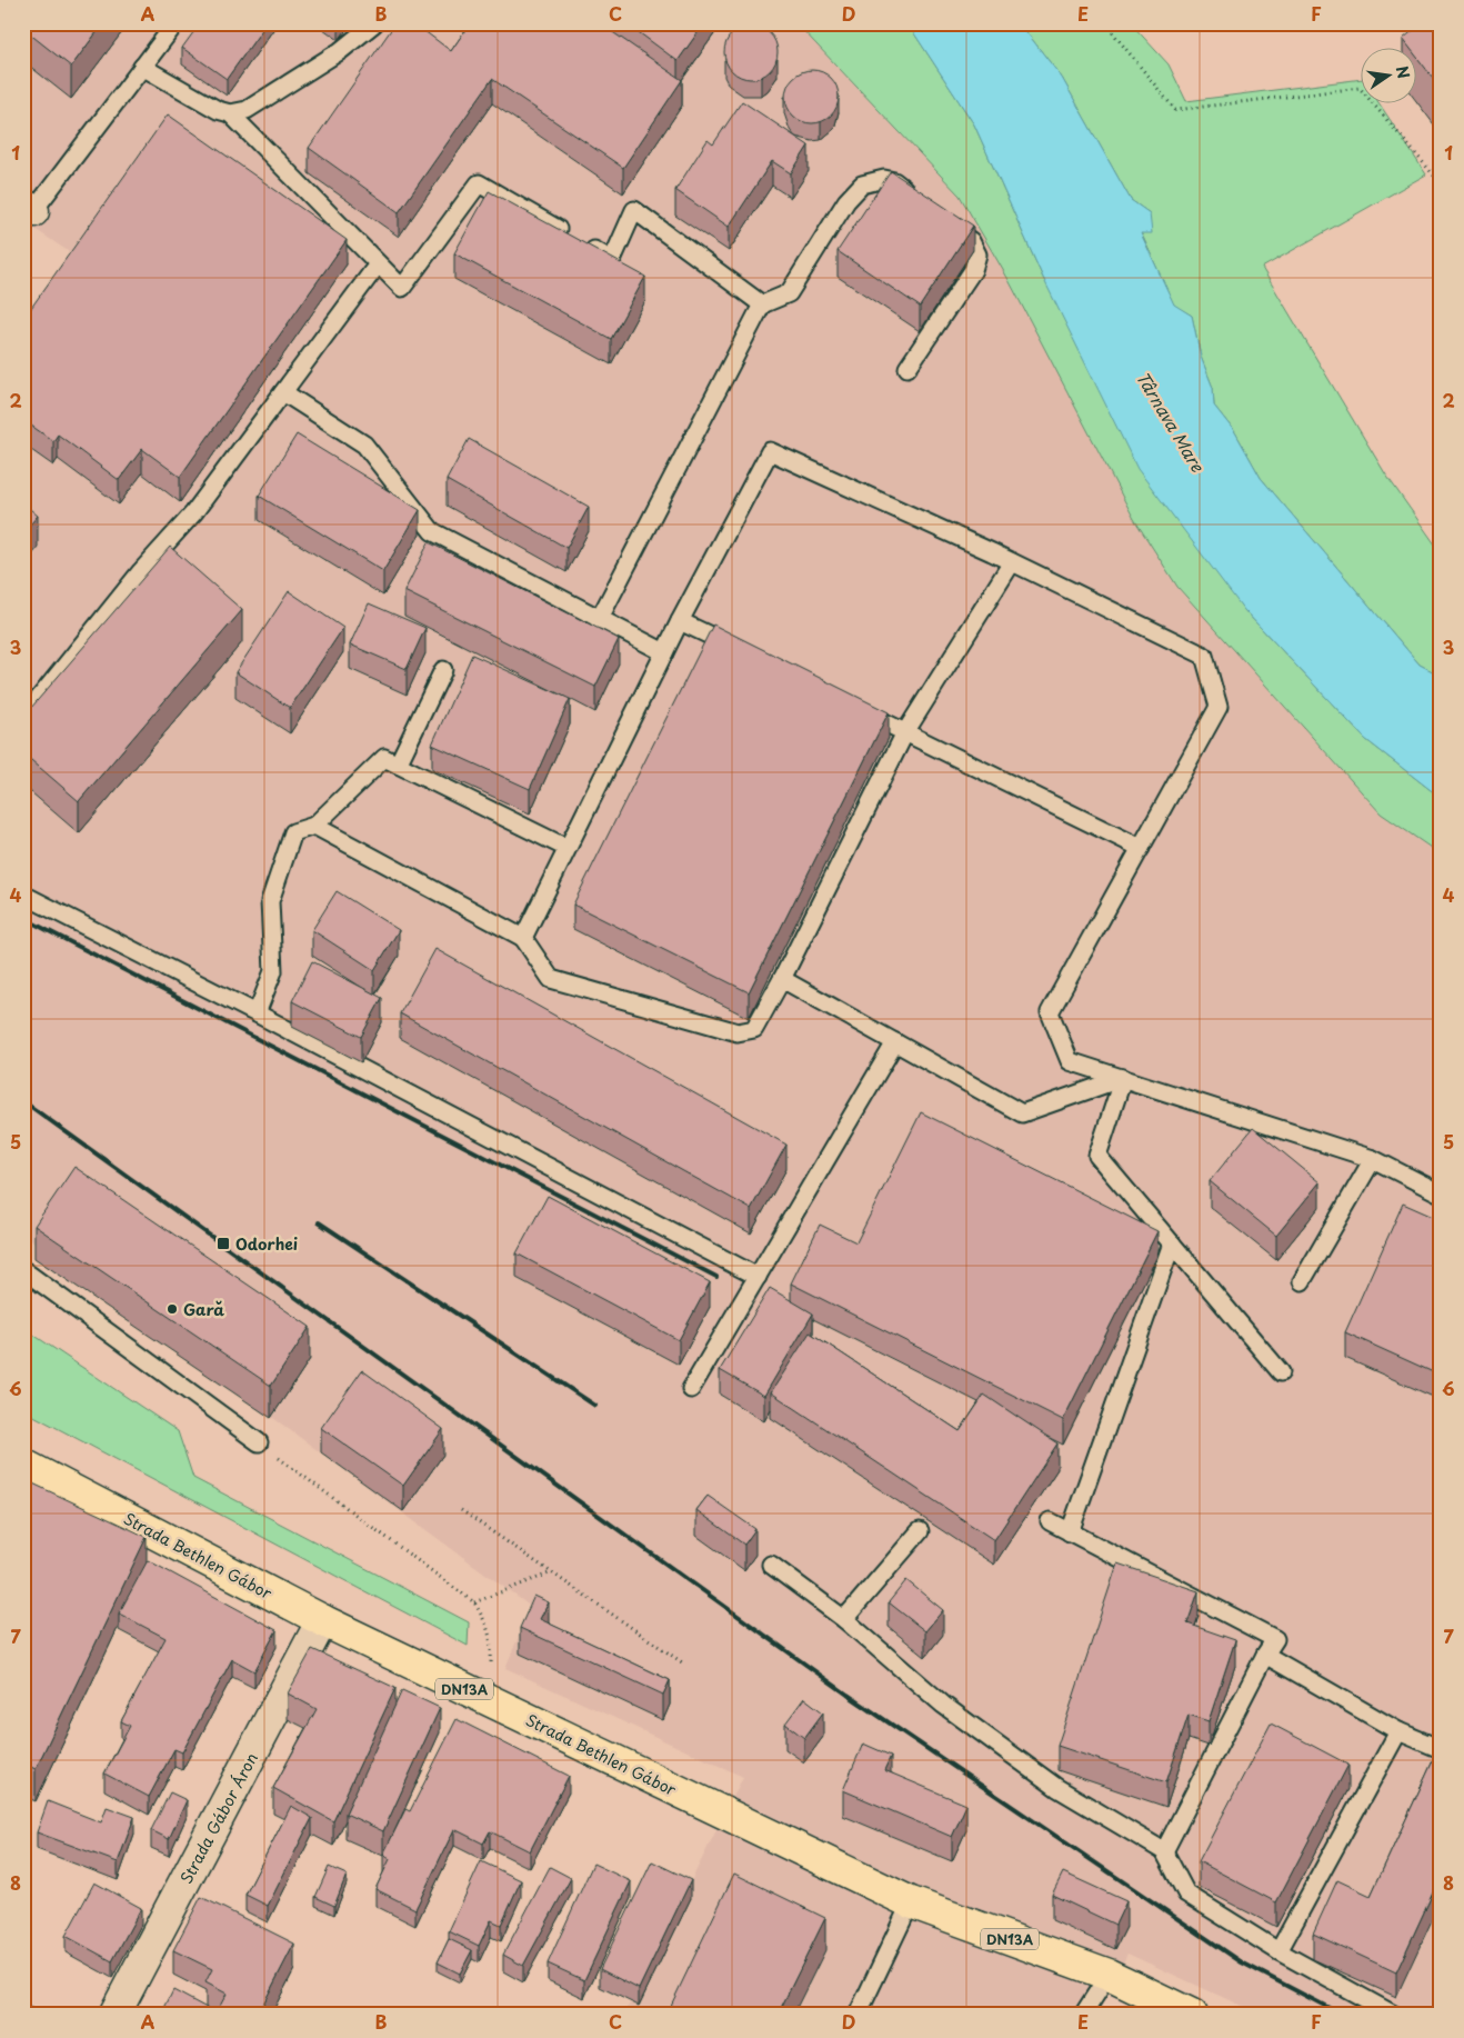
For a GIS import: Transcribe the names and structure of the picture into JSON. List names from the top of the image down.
{
  "streets": {
    "main road": ["Strada Bethlen Gábor", "DN13A"],
    "street": ["Strada Gábor Áron"]
  },
  "crossings": [
    ["Strada Bethlen Gábor", "Strada Gábor Áron"]
  ],
  "water": ["Târnava Mare"],
  "places": {
    "transit": ["Odorhei"],
    "other": ["Gară"]
  },
  "north": "right",
  "grid": {
    "columns": [
      "A",
      "B",
      "C",
      "D",
      "E",
      "F"
    ],
    "rows": [
      "1",
      "2",
      "3",
      "4",
      "5",
      "6",
      "7",
      "8"
    ]
  }
}
